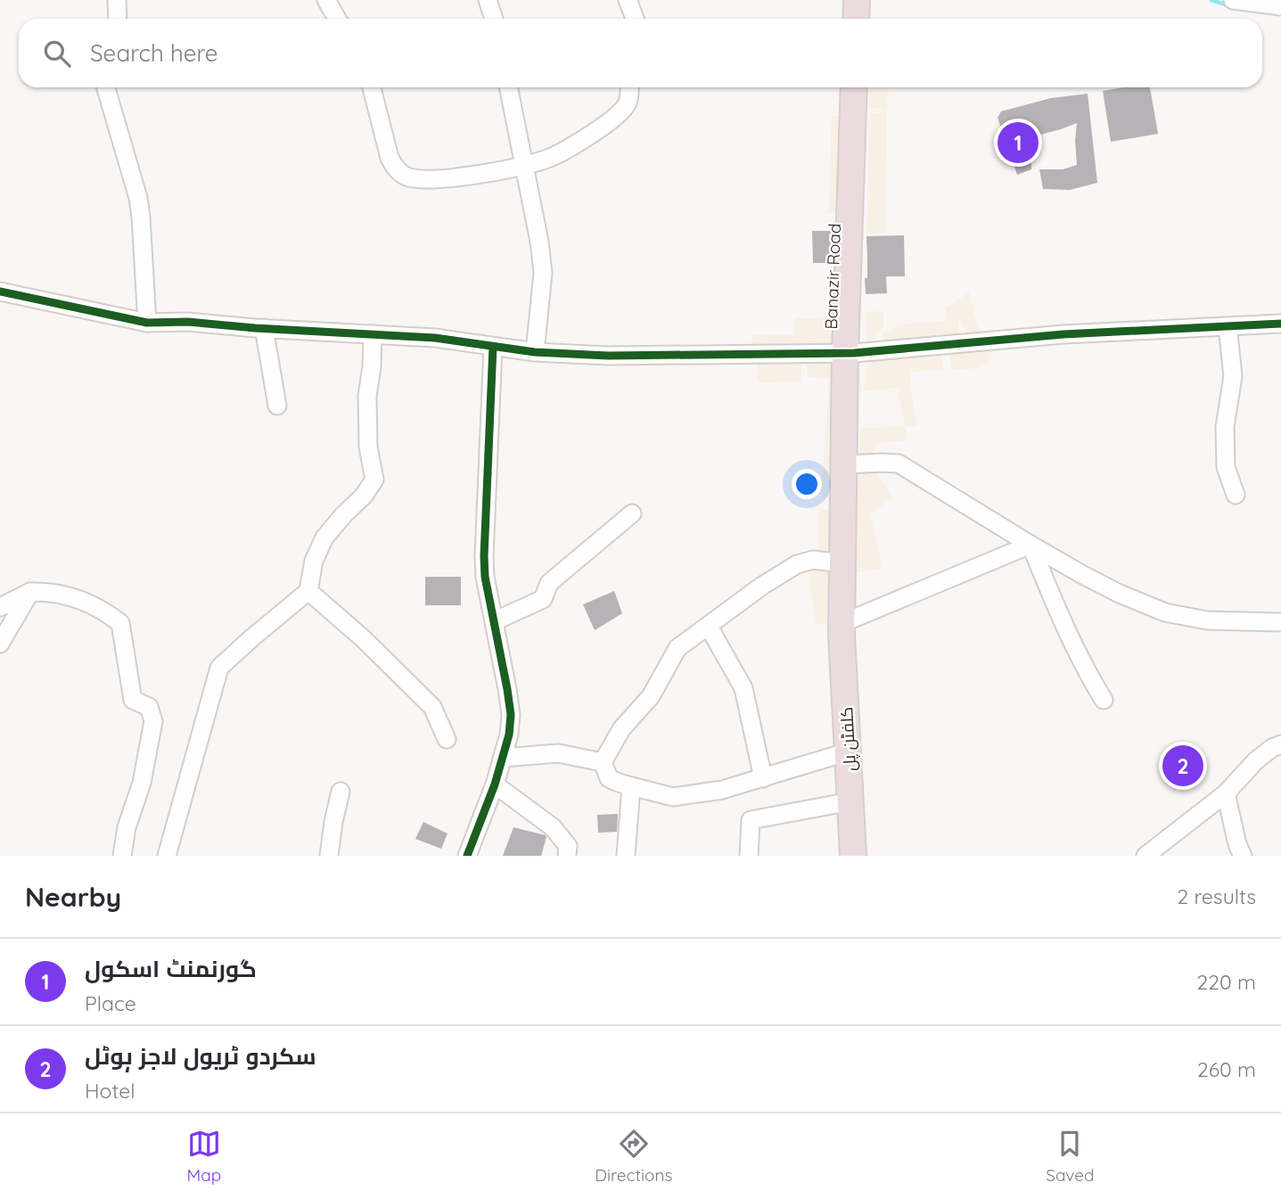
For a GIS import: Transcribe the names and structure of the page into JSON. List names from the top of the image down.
{
  "streets": {
    "highway": ["Banazir Road", "کلفٹن پل"]
  },
  "crossings": [
    ["Banazir Road", "کلفٹن پل"]
  ],
  "page": {
    "search": "Search here",
    "pins": ["1", "2"],
    "heading": ["Nearby", "2 results"],
    "list": [
      {
        "mark": "1",
        "name": "گورنمنٹ اسکول",
        "note": "Place",
        "value": "220 m"
      },
      {
        "mark": "2",
        "name": "سکردو ٹریول لاجز ہوٹل",
        "note": "Hotel",
        "value": "260 m"
      }
    ],
    "nav": ["Map", "Directions", "Saved"]
  }
}
